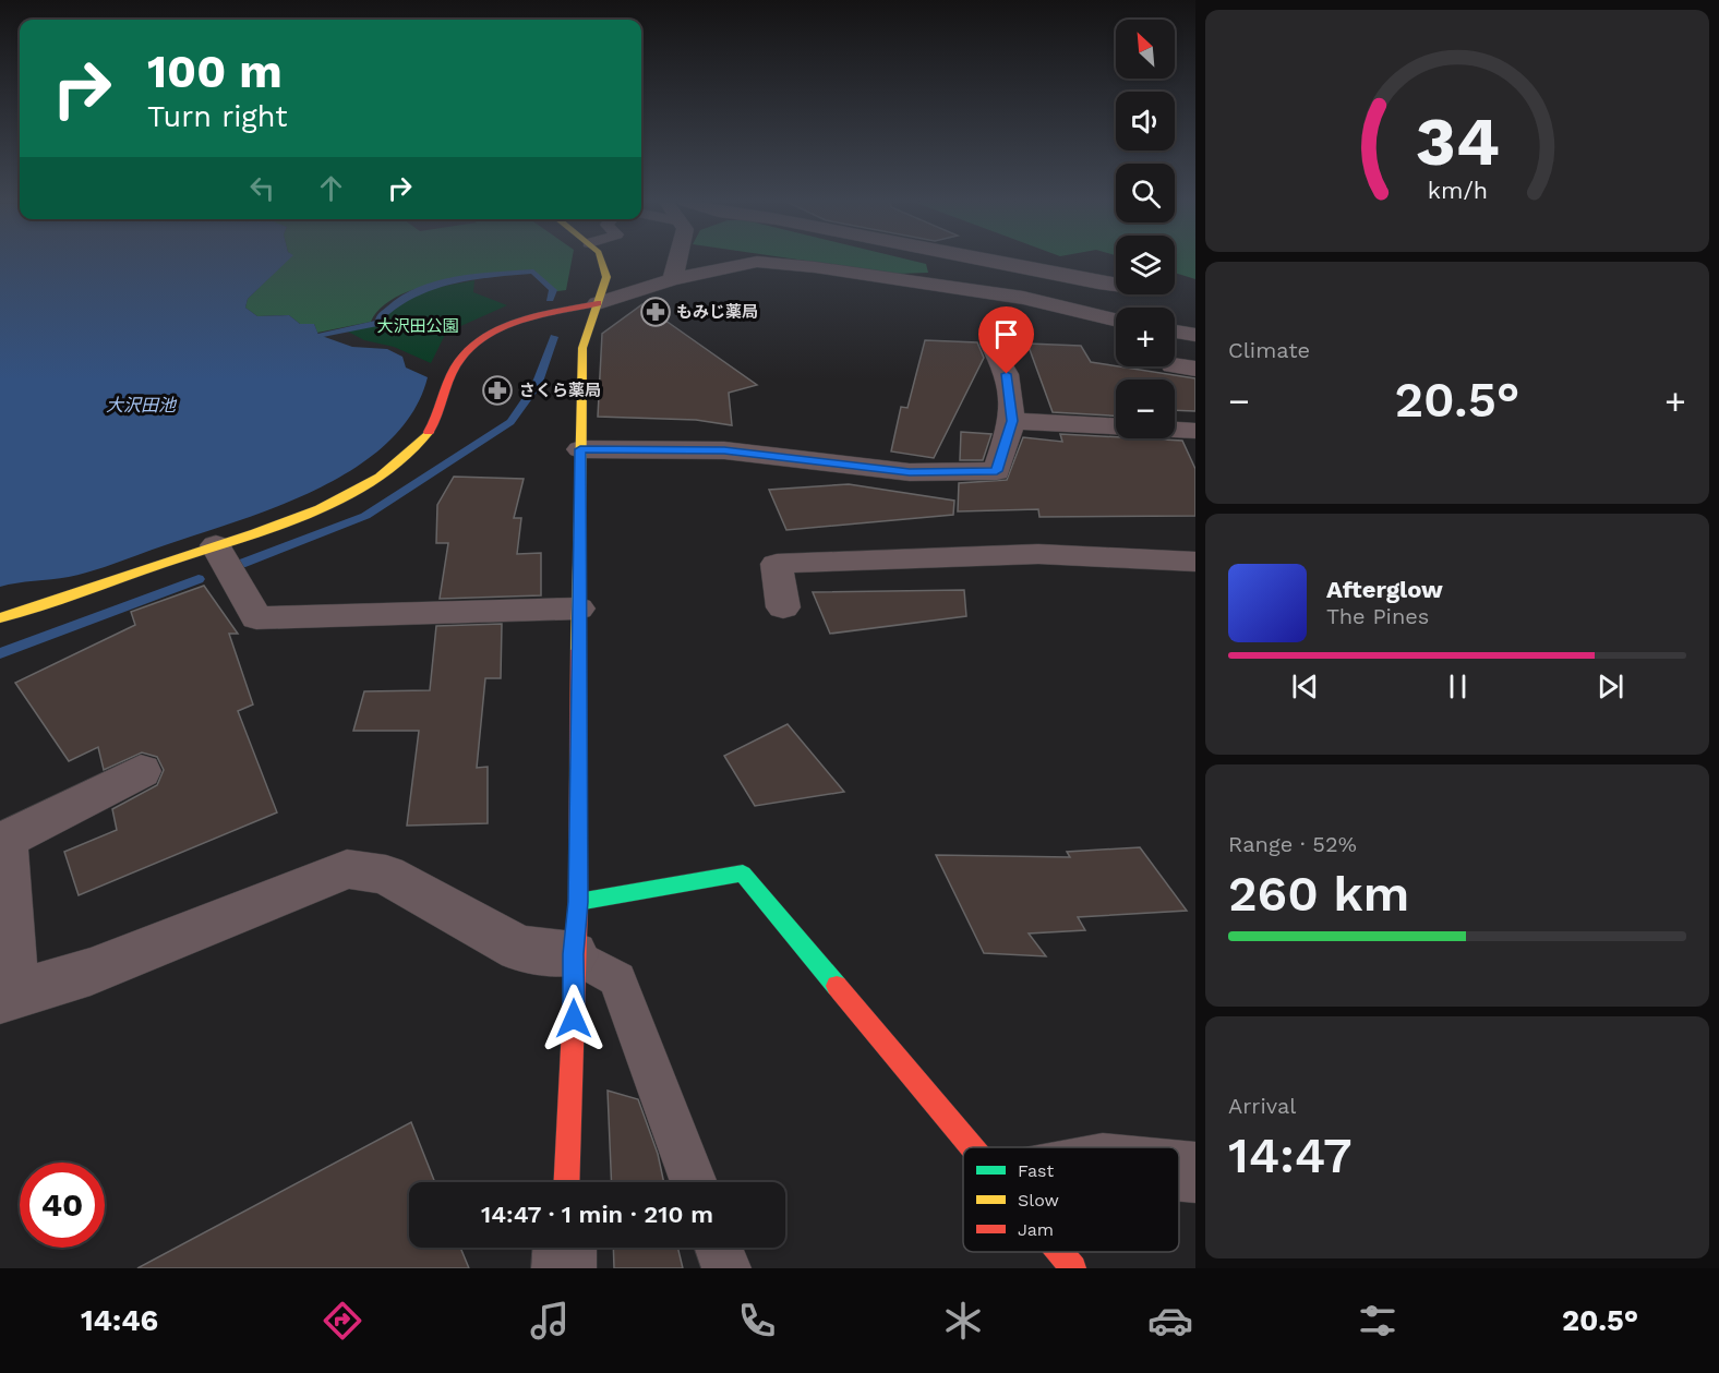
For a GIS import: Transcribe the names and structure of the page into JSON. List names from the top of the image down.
{
  "water": ["大沢田池"],
  "parks": ["大沢田公園"],
  "places": {
    "pharmacy": ["もみじ薬局", "さくら薬局"]
  },
  "legend": ["Fast", "Slow", "Jam"],
  "north": "top left",
  "page": {
    "map_buttons": ["+", "−"],
    "turn": ["100 m", "Turn right"],
    "tile": [
      "Climate",
      ["Range · 52%", "260 km"],
      ["Arrival", "14:47"]
    ],
    "heat": ["−", "20.5°", "+"],
    "song": ["Afterglow", "The Pines"],
    "limit": "40",
    "trip": "14:47 · 1 min · 210 m",
    "tabs": ["14:46", "20.5°"],
    "gauge": ["34", "km/h"]
  }
}
